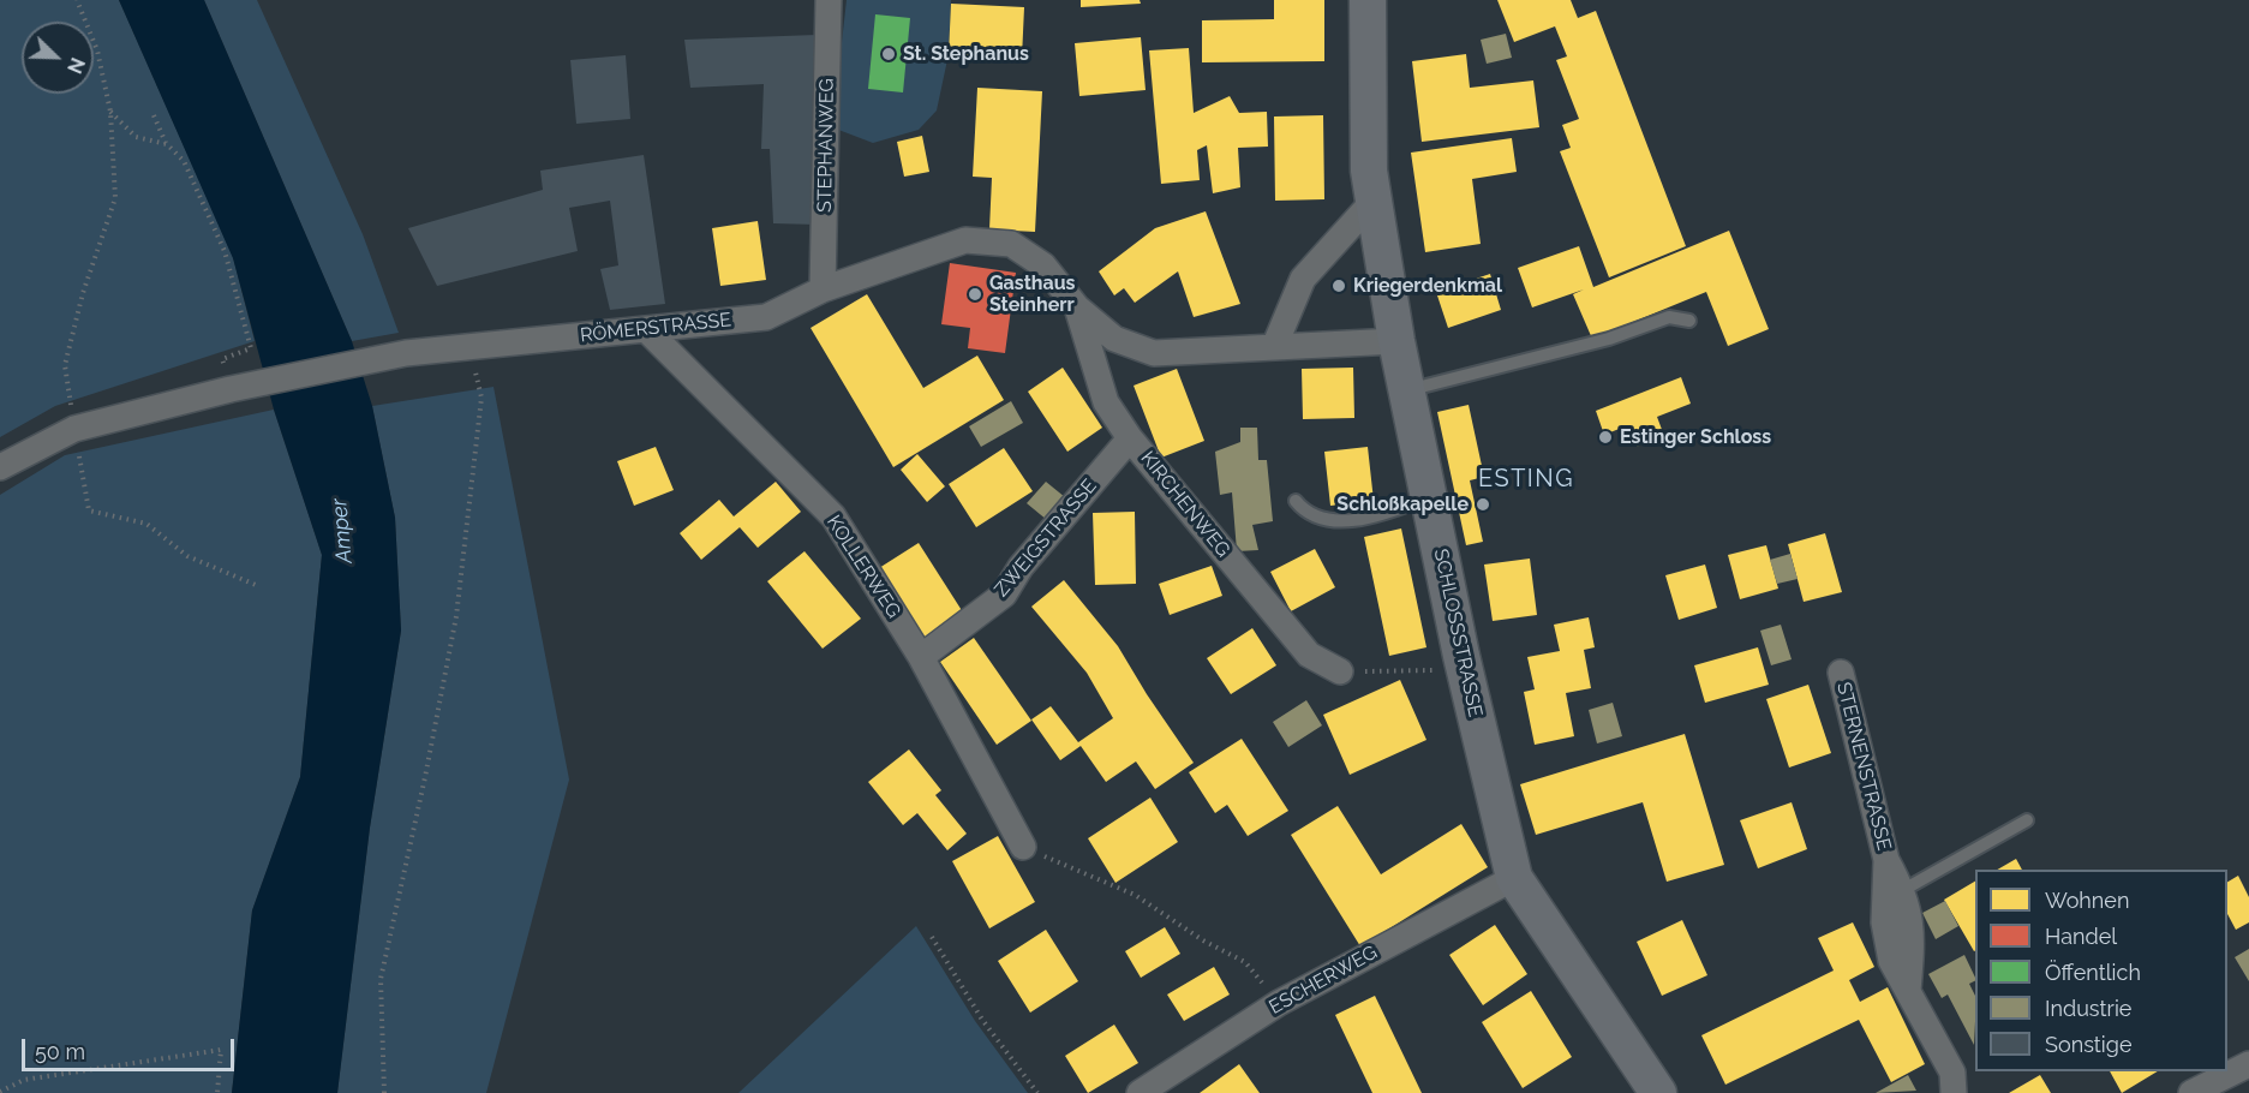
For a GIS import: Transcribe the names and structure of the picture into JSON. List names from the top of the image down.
{
  "streets": {
    "street": [
      "STEPHANWEG",
      "RÖMERSTRASSE",
      "KIRCHENWEG",
      "ZWEIGSTRASSE",
      "KOLLERWEG",
      "SCHLOSSSTRASSE",
      "STERNENSTRASSE",
      "ESCHERWEG"
    ]
  },
  "crossings": [
    ["STEPHANWEG", "RÖMERSTRASSE"],
    ["RÖMERSTRASSE", "KIRCHENWEG"],
    ["RÖMERSTRASSE", "KOLLERWEG"],
    ["RÖMERSTRASSE", "SCHLOSSSTRASSE"],
    ["KIRCHENWEG", "ZWEIGSTRASSE"],
    ["ZWEIGSTRASSE", "KOLLERWEG"],
    ["SCHLOSSSTRASSE", "ESCHERWEG"]
  ],
  "districts": ["ESTING"],
  "water": ["Amper"],
  "places": [
    "St. Stephanus",
    "Kriegerdenkmal",
    "Gasthaus Steinherr",
    "Estinger Schloss",
    "Schloßkapelle"
  ],
  "legend": [
    "Wohnen",
    "Handel",
    "Öffentlich",
    "Industrie",
    "Sonstige"
  ],
  "scale_bar": "50 m",
  "north": "bottom right"
}
